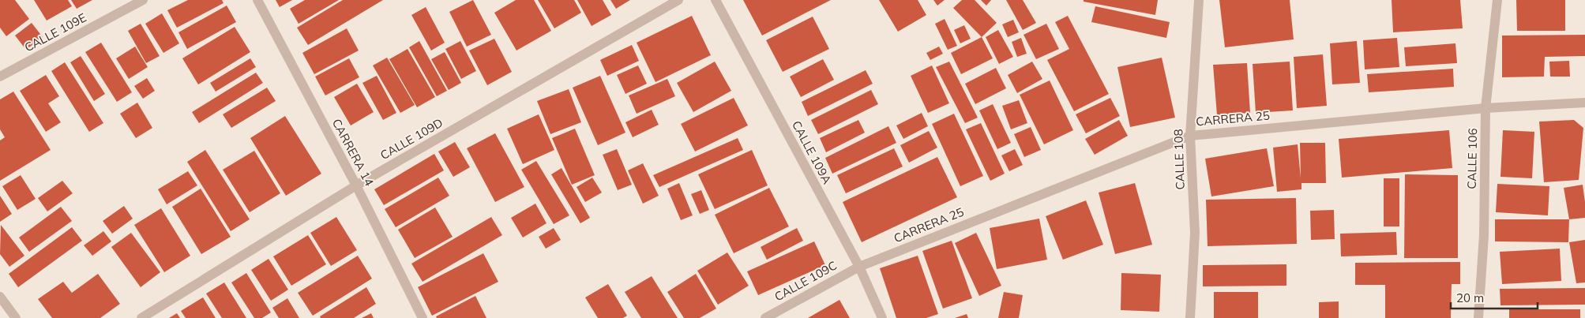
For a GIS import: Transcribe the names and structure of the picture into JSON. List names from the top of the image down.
{
  "streets": {
    "street": [
      "CALLE 109E",
      "CARRERA 25",
      "CALLE 109D",
      "CARRERA 14",
      "CALLE 109A",
      "CALLE 106",
      "CALLE 108",
      "CALLE 109C"
    ]
  },
  "crossings": [
    ["CARRERA 25", "CALLE 109A"],
    ["CARRERA 25", "CALLE 106"],
    ["CARRERA 25", "CALLE 108"],
    ["CARRERA 25", "CALLE 109C"],
    ["CALLE 109D", "CARRERA 14"],
    ["CALLE 109A", "CALLE 109C"]
  ],
  "scale_bar": "20 m"
}
